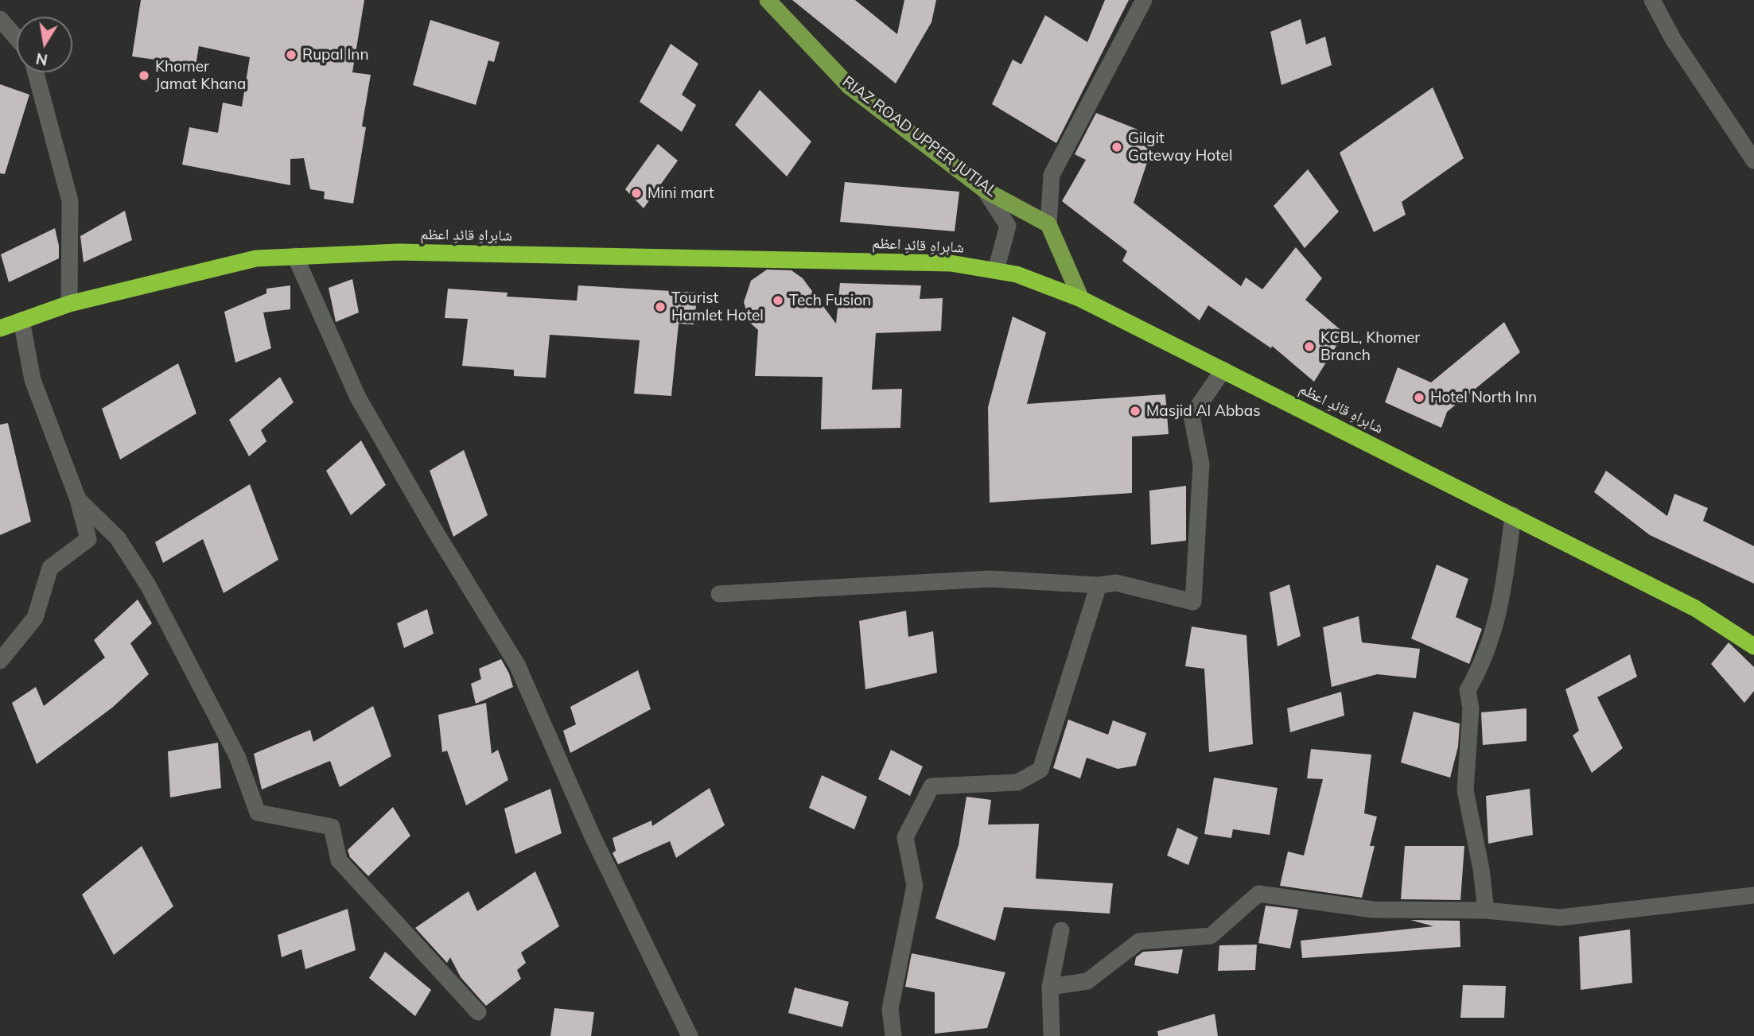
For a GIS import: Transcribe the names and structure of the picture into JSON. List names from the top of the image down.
{
  "streets": {
    "highway": ["شاہراہِ قائدِ اعظم"],
    "main road": ["RIAZ ROAD UPPER JUTIAL"]
  },
  "places": [
    "Rupal Inn",
    "Khomer Jamat Khana",
    "Gilgit Gateway Hotel",
    "Mini mart",
    "Tech Fusion",
    "Tourist Hamlet Hotel",
    "KCBL, Khomer Branch",
    "Hotel North Inn",
    "Masjid Al Abbas"
  ],
  "north": "bottom"
}
